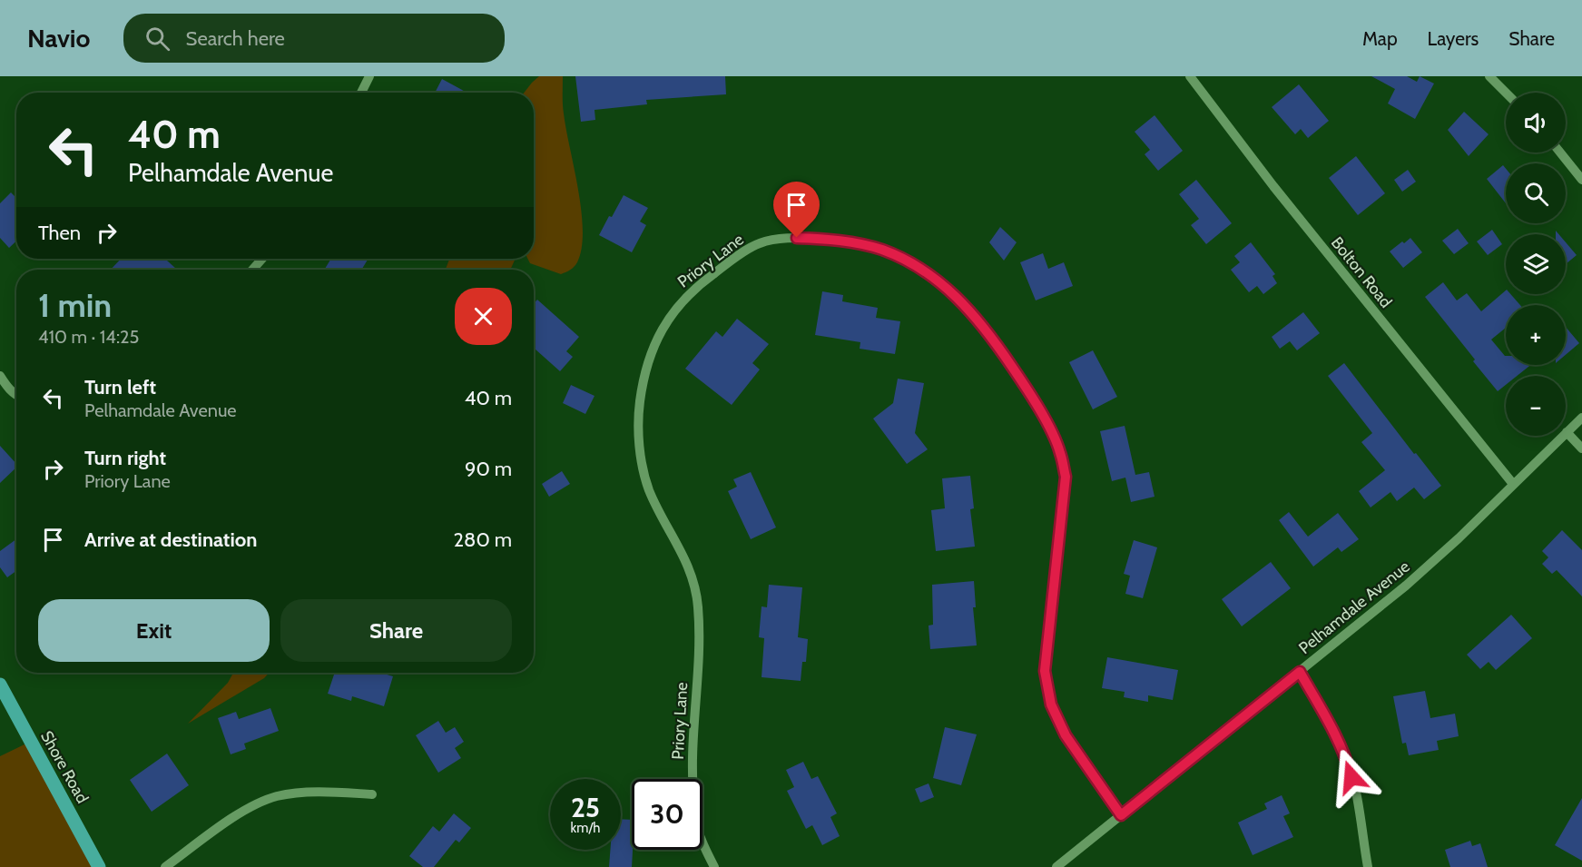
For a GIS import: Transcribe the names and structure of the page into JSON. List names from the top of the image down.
{
  "streets": {
    "main road": ["Shore Road"],
    "street": ["Priory Lane", "Bolton Road", "Pelhamdale Avenue"]
  },
  "crossings": [
    ["Priory Lane", "Pelhamdale Avenue"],
    ["Bolton Road", "Pelhamdale Avenue"]
  ],
  "page": {
    "header": "Navio",
    "search": "Search here",
    "nav": ["Map", "Layers", "Share"],
    "map_buttons": ["+", "−"],
    "turn": ["40 m", "Pelhamdale Avenue"],
    "then": "Then",
    "heading": ["1 min", "410 m · 14:25"],
    "list": [
      {
        "name": "Turn left",
        "note": "Pelhamdale Avenue",
        "value": "40 m"
      },
      {
        "name": "Turn right",
        "note": "Priory Lane",
        "value": "90 m"
      },
      {
        "name": "Arrive at destination",
        "value": "280 m"
      }
    ],
    "buttons": ["Exit", "Share"],
    "speed": "25 km/h",
    "limit": "30"
  }
}
